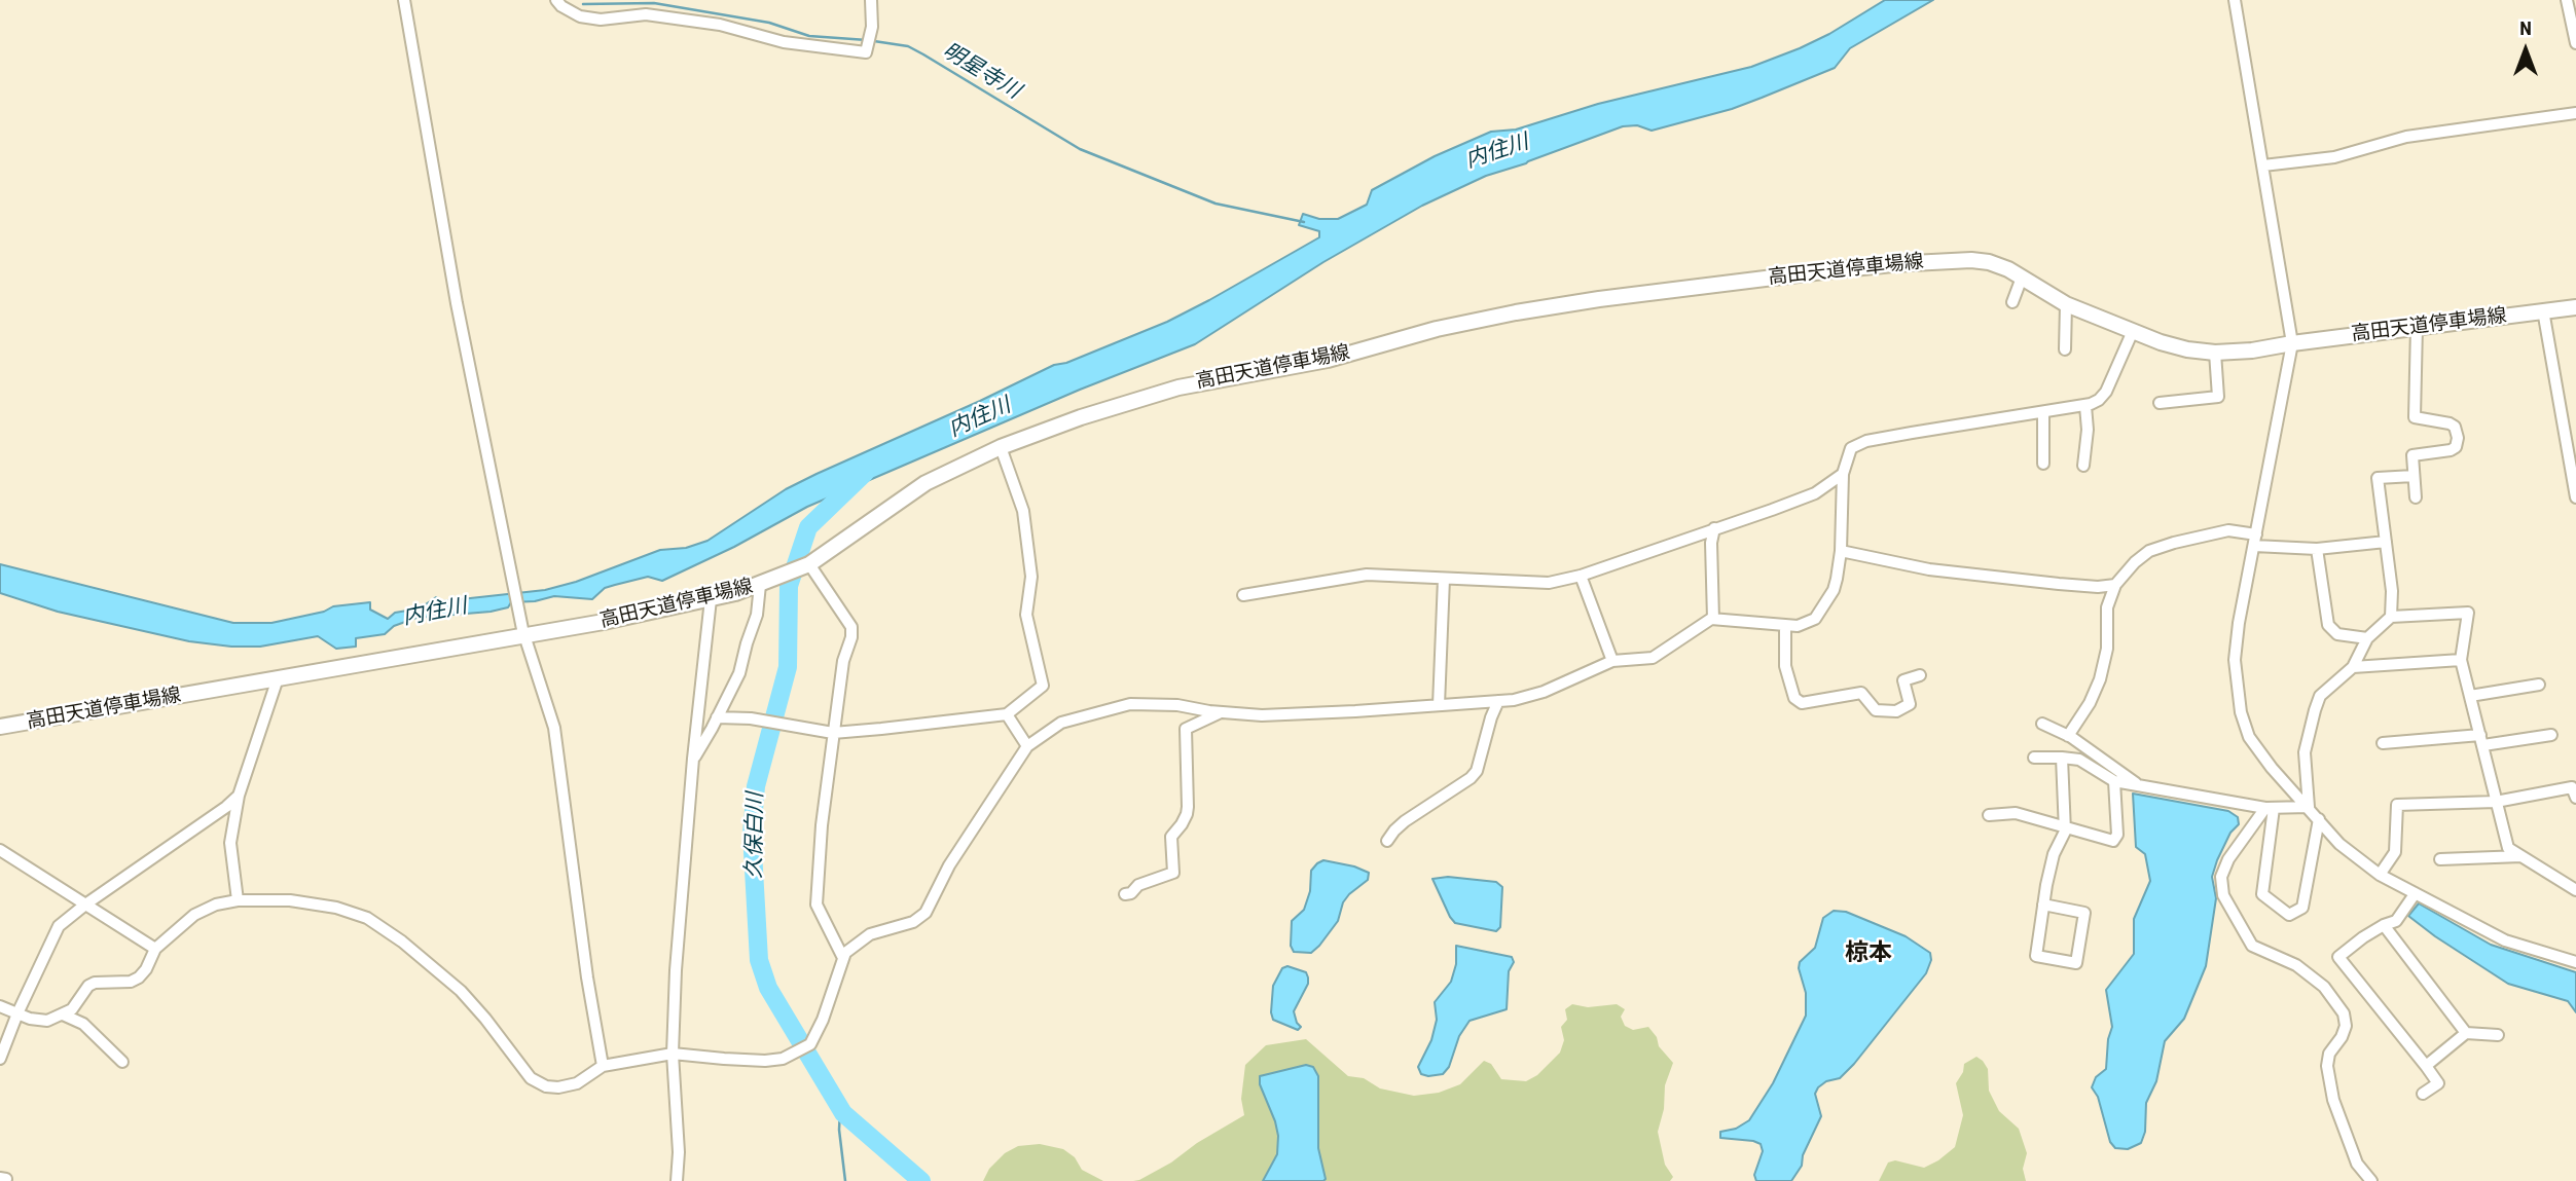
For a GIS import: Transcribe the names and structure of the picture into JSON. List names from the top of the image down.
{
  "streets": {
    "main road": ["高田天道停車場線"]
  },
  "districts": ["椋本"],
  "water": ["明星寺川", "内住川", "久保白川"],
  "north": "top"
}
